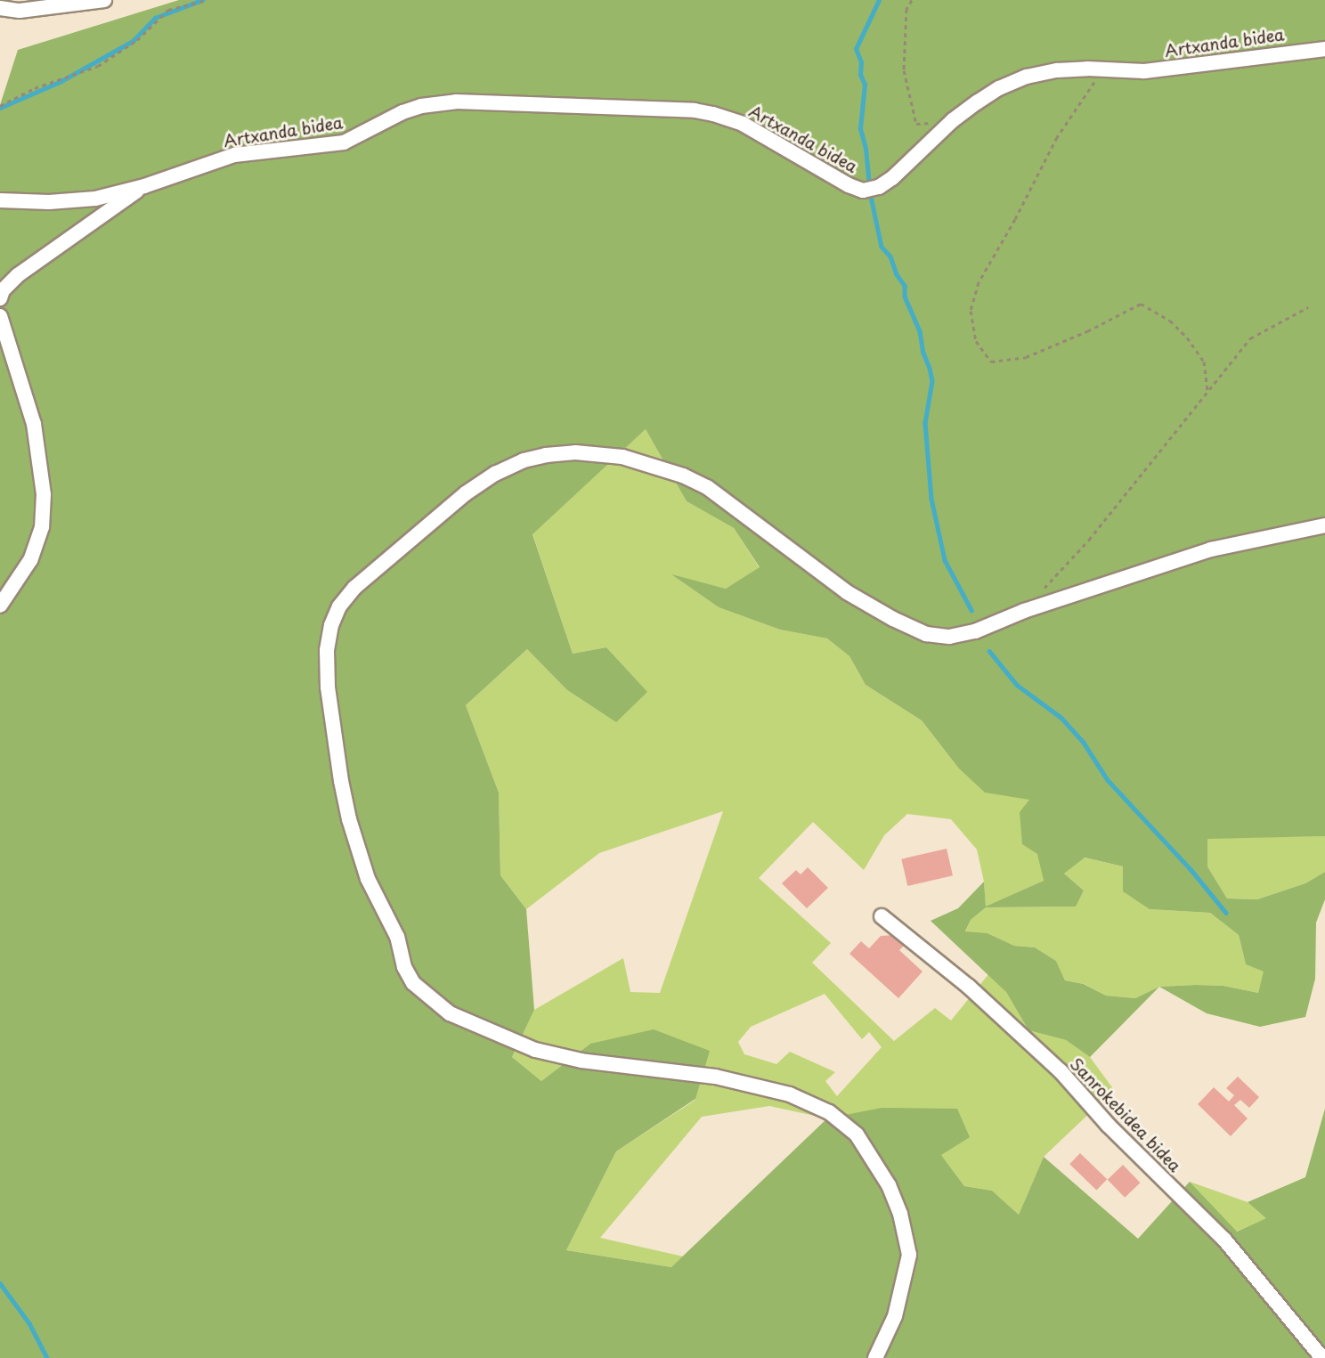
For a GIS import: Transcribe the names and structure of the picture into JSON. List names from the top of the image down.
{
  "streets": {
    "street": ["Artxanda bidea", "Sanrokebidea bidea"]
  }
}
